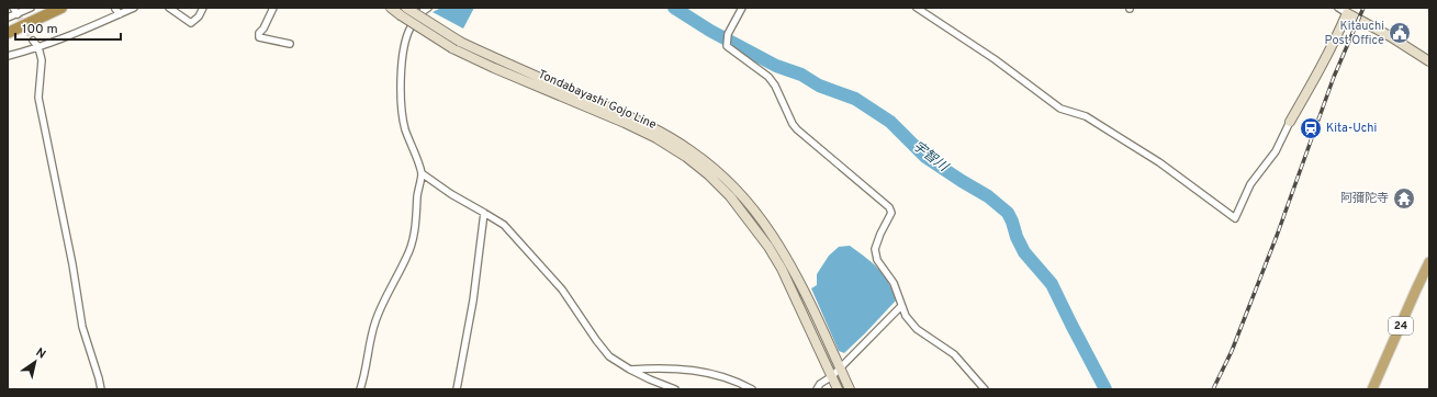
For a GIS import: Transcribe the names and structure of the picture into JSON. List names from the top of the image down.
{
  "streets": {
    "highway": ["24"],
    "main road": ["Tondabayashi Gojo Line"]
  },
  "water": ["宇智川"],
  "places": {
    "public building": ["Kitauchi Post Office"],
    "station": ["Kita-Uchi"],
    "temple": ["阿彌陀寺"]
  },
  "scale_bar": "100 m",
  "north": "top right"
}
